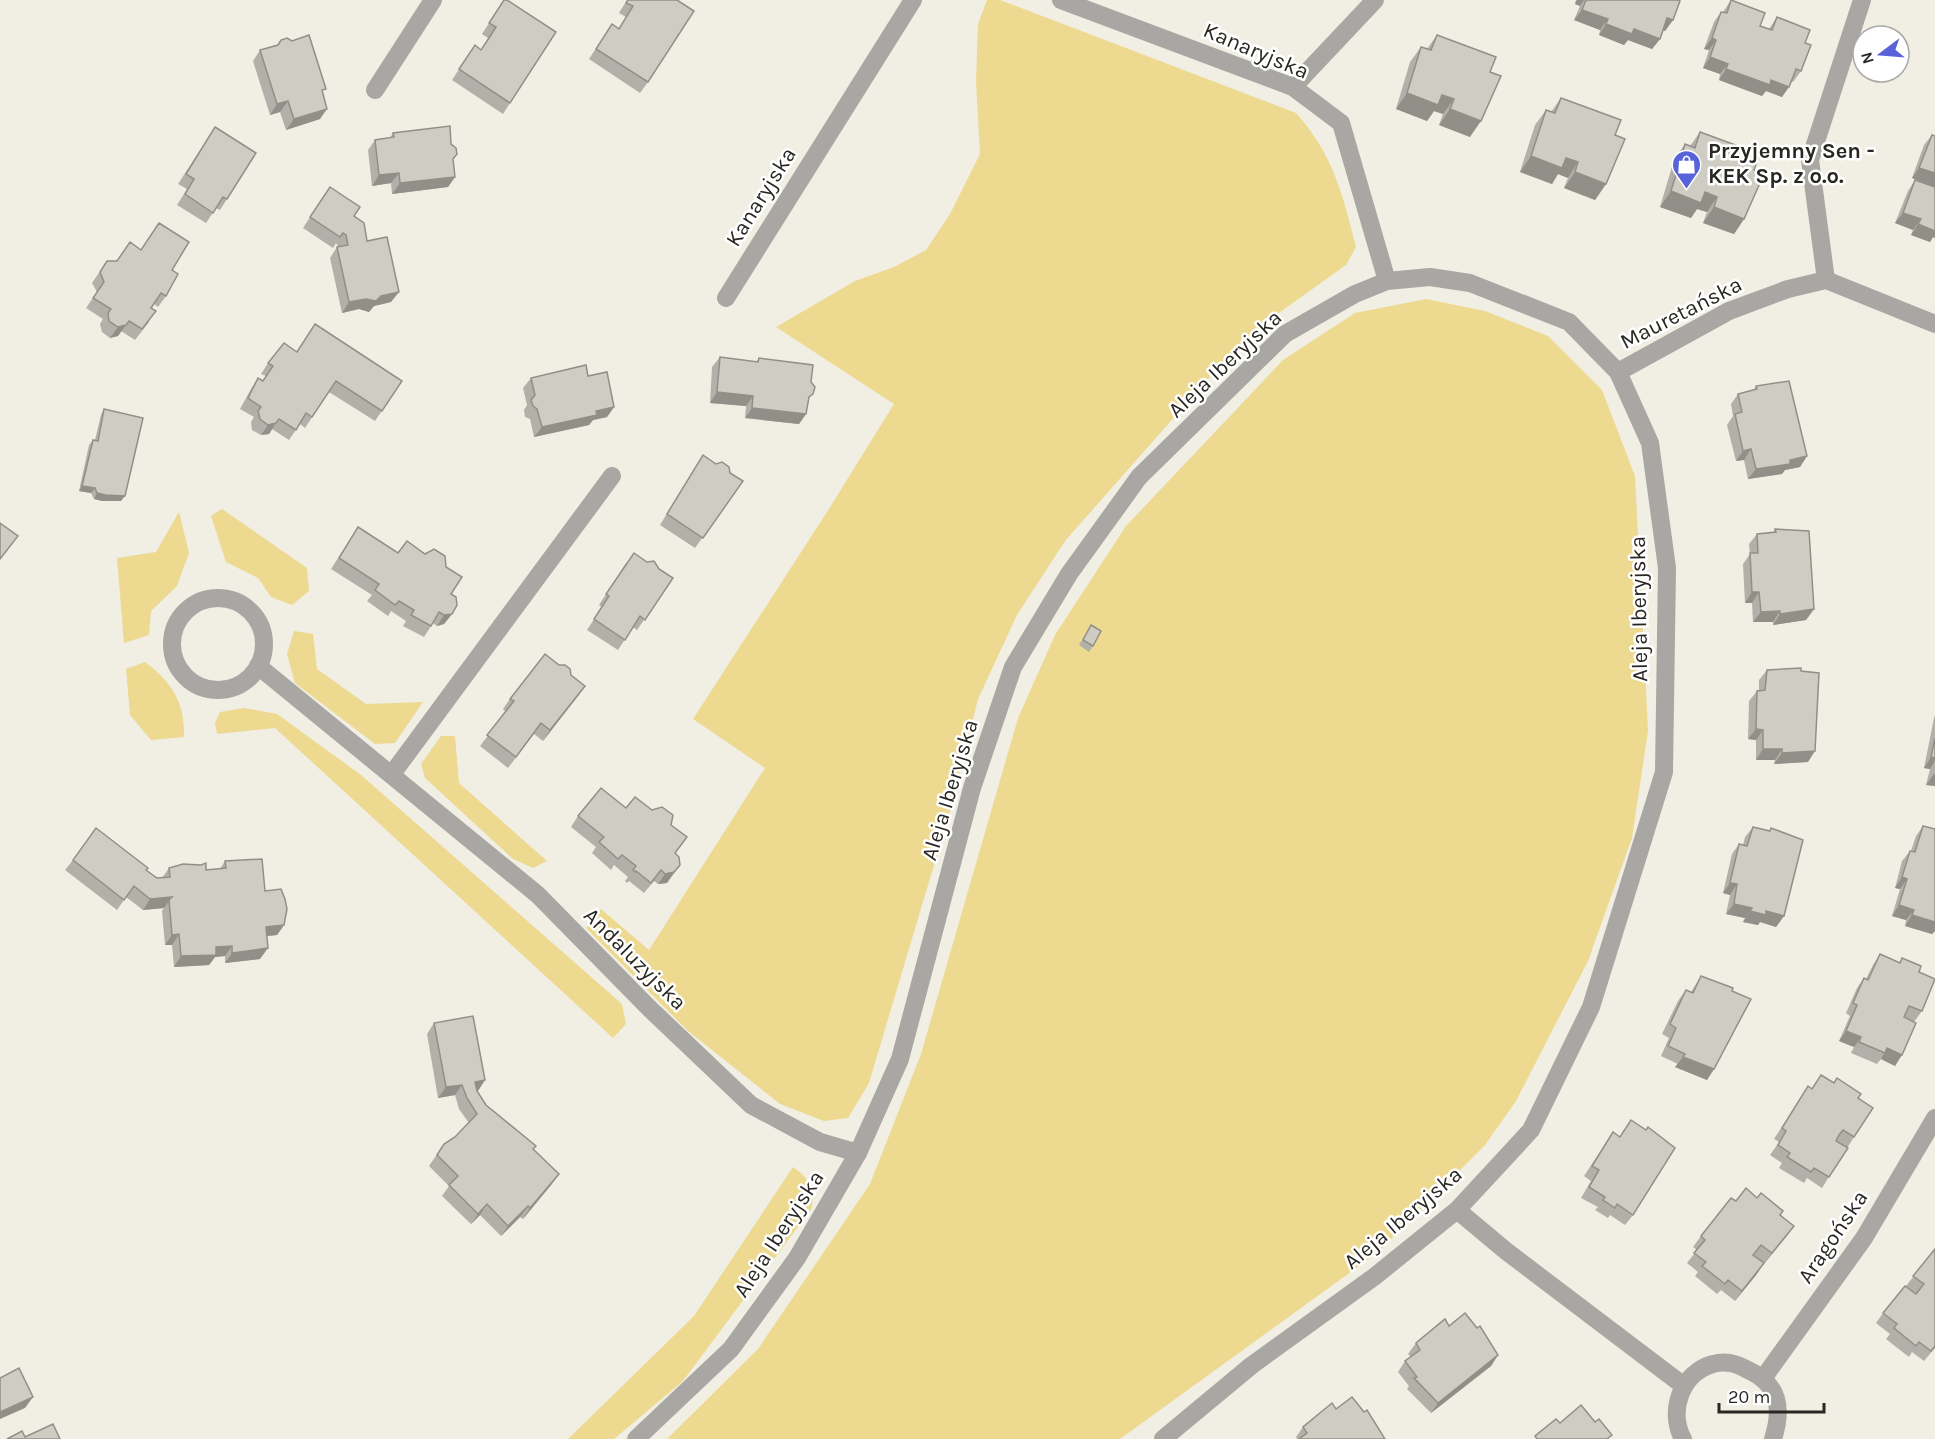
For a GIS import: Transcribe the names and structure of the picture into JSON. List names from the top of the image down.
{
  "streets": {
    "street": [
      "Kanaryjska",
      "Mauretańska",
      "Aleja Iberyjska",
      "Andaluzyjska",
      "Aragońska"
    ]
  },
  "crossings": [
    ["Kanaryjska", "Aleja Iberyjska"],
    ["Mauretańska", "Aleja Iberyjska"],
    ["Aleja Iberyjska", "Andaluzyjska"]
  ],
  "places": {
    "shop": ["Przyjemny Sen - KEK Sp. z o.o."]
  },
  "scale_bar": "20 m",
  "north": "left"
}
